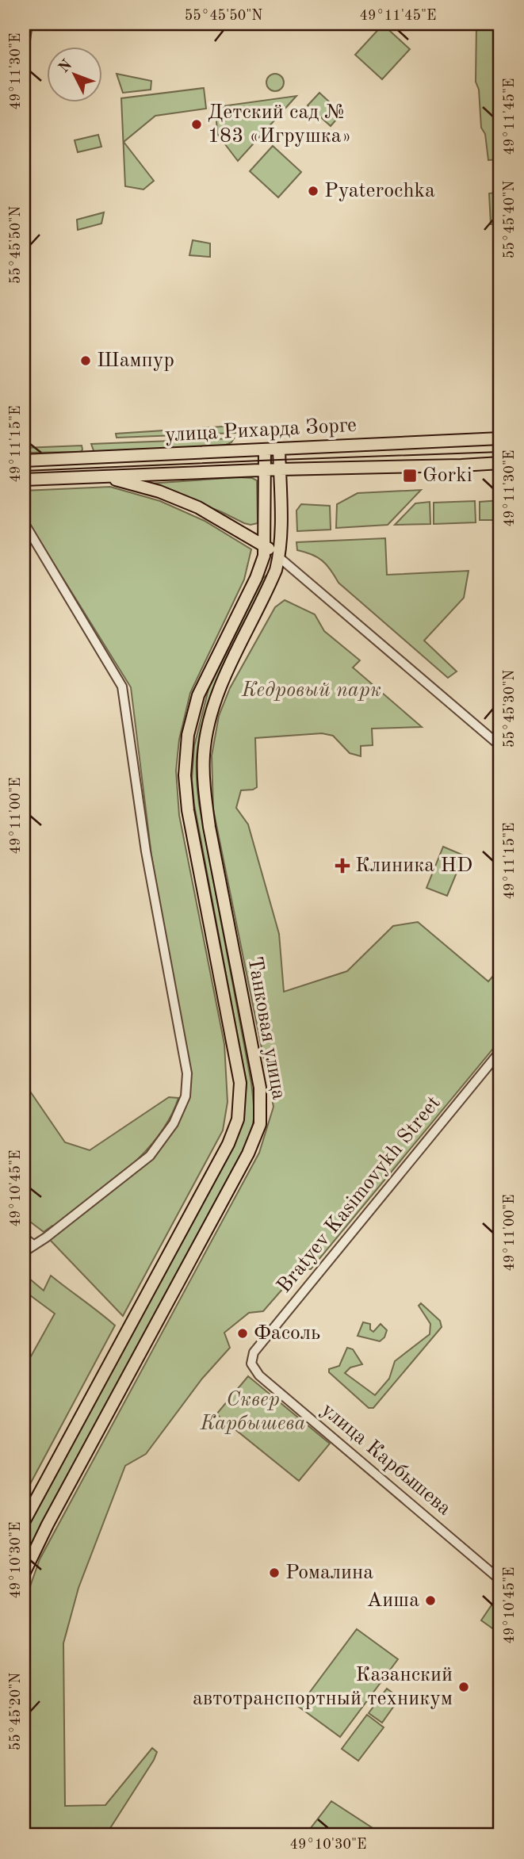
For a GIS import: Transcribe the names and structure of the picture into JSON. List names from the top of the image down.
{
  "streets": {
    "main road": ["улица Рихарда Зорге", "Танковая улица"],
    "street": ["Bratyev Kasimovykh Street", "улица Карбышева"]
  },
  "crossings": [
    ["улица Рихарда Зорге", "Танковая улица"],
    ["Bratyev Kasimovykh Street", "улица Карбышева"]
  ],
  "parks": ["Кедровый парк", "Сквер Карбышева"],
  "places": {
    "other": [
      "Детский сад № 183 «Игрушка»",
      "Pyaterochka",
      "Шампур",
      "Фасоль",
      "Ромалина",
      "Аиша",
      "Казанский автотранспортный техникум"
    ],
    "transit": ["Gorki"],
    "health": ["Клиника HD"]
  },
  "north": "top left",
  "coordinates": [
    "55°45'50\"N",
    "49°11'45\"E",
    "49°11'30\"E",
    "55°45'40\"N",
    "49°11'15\"E",
    "55°45'30\"N",
    "49°11'00\"E",
    "49°10'45\"E",
    "49°10'30\"E",
    "55°45'20\"N"
  ]
}
